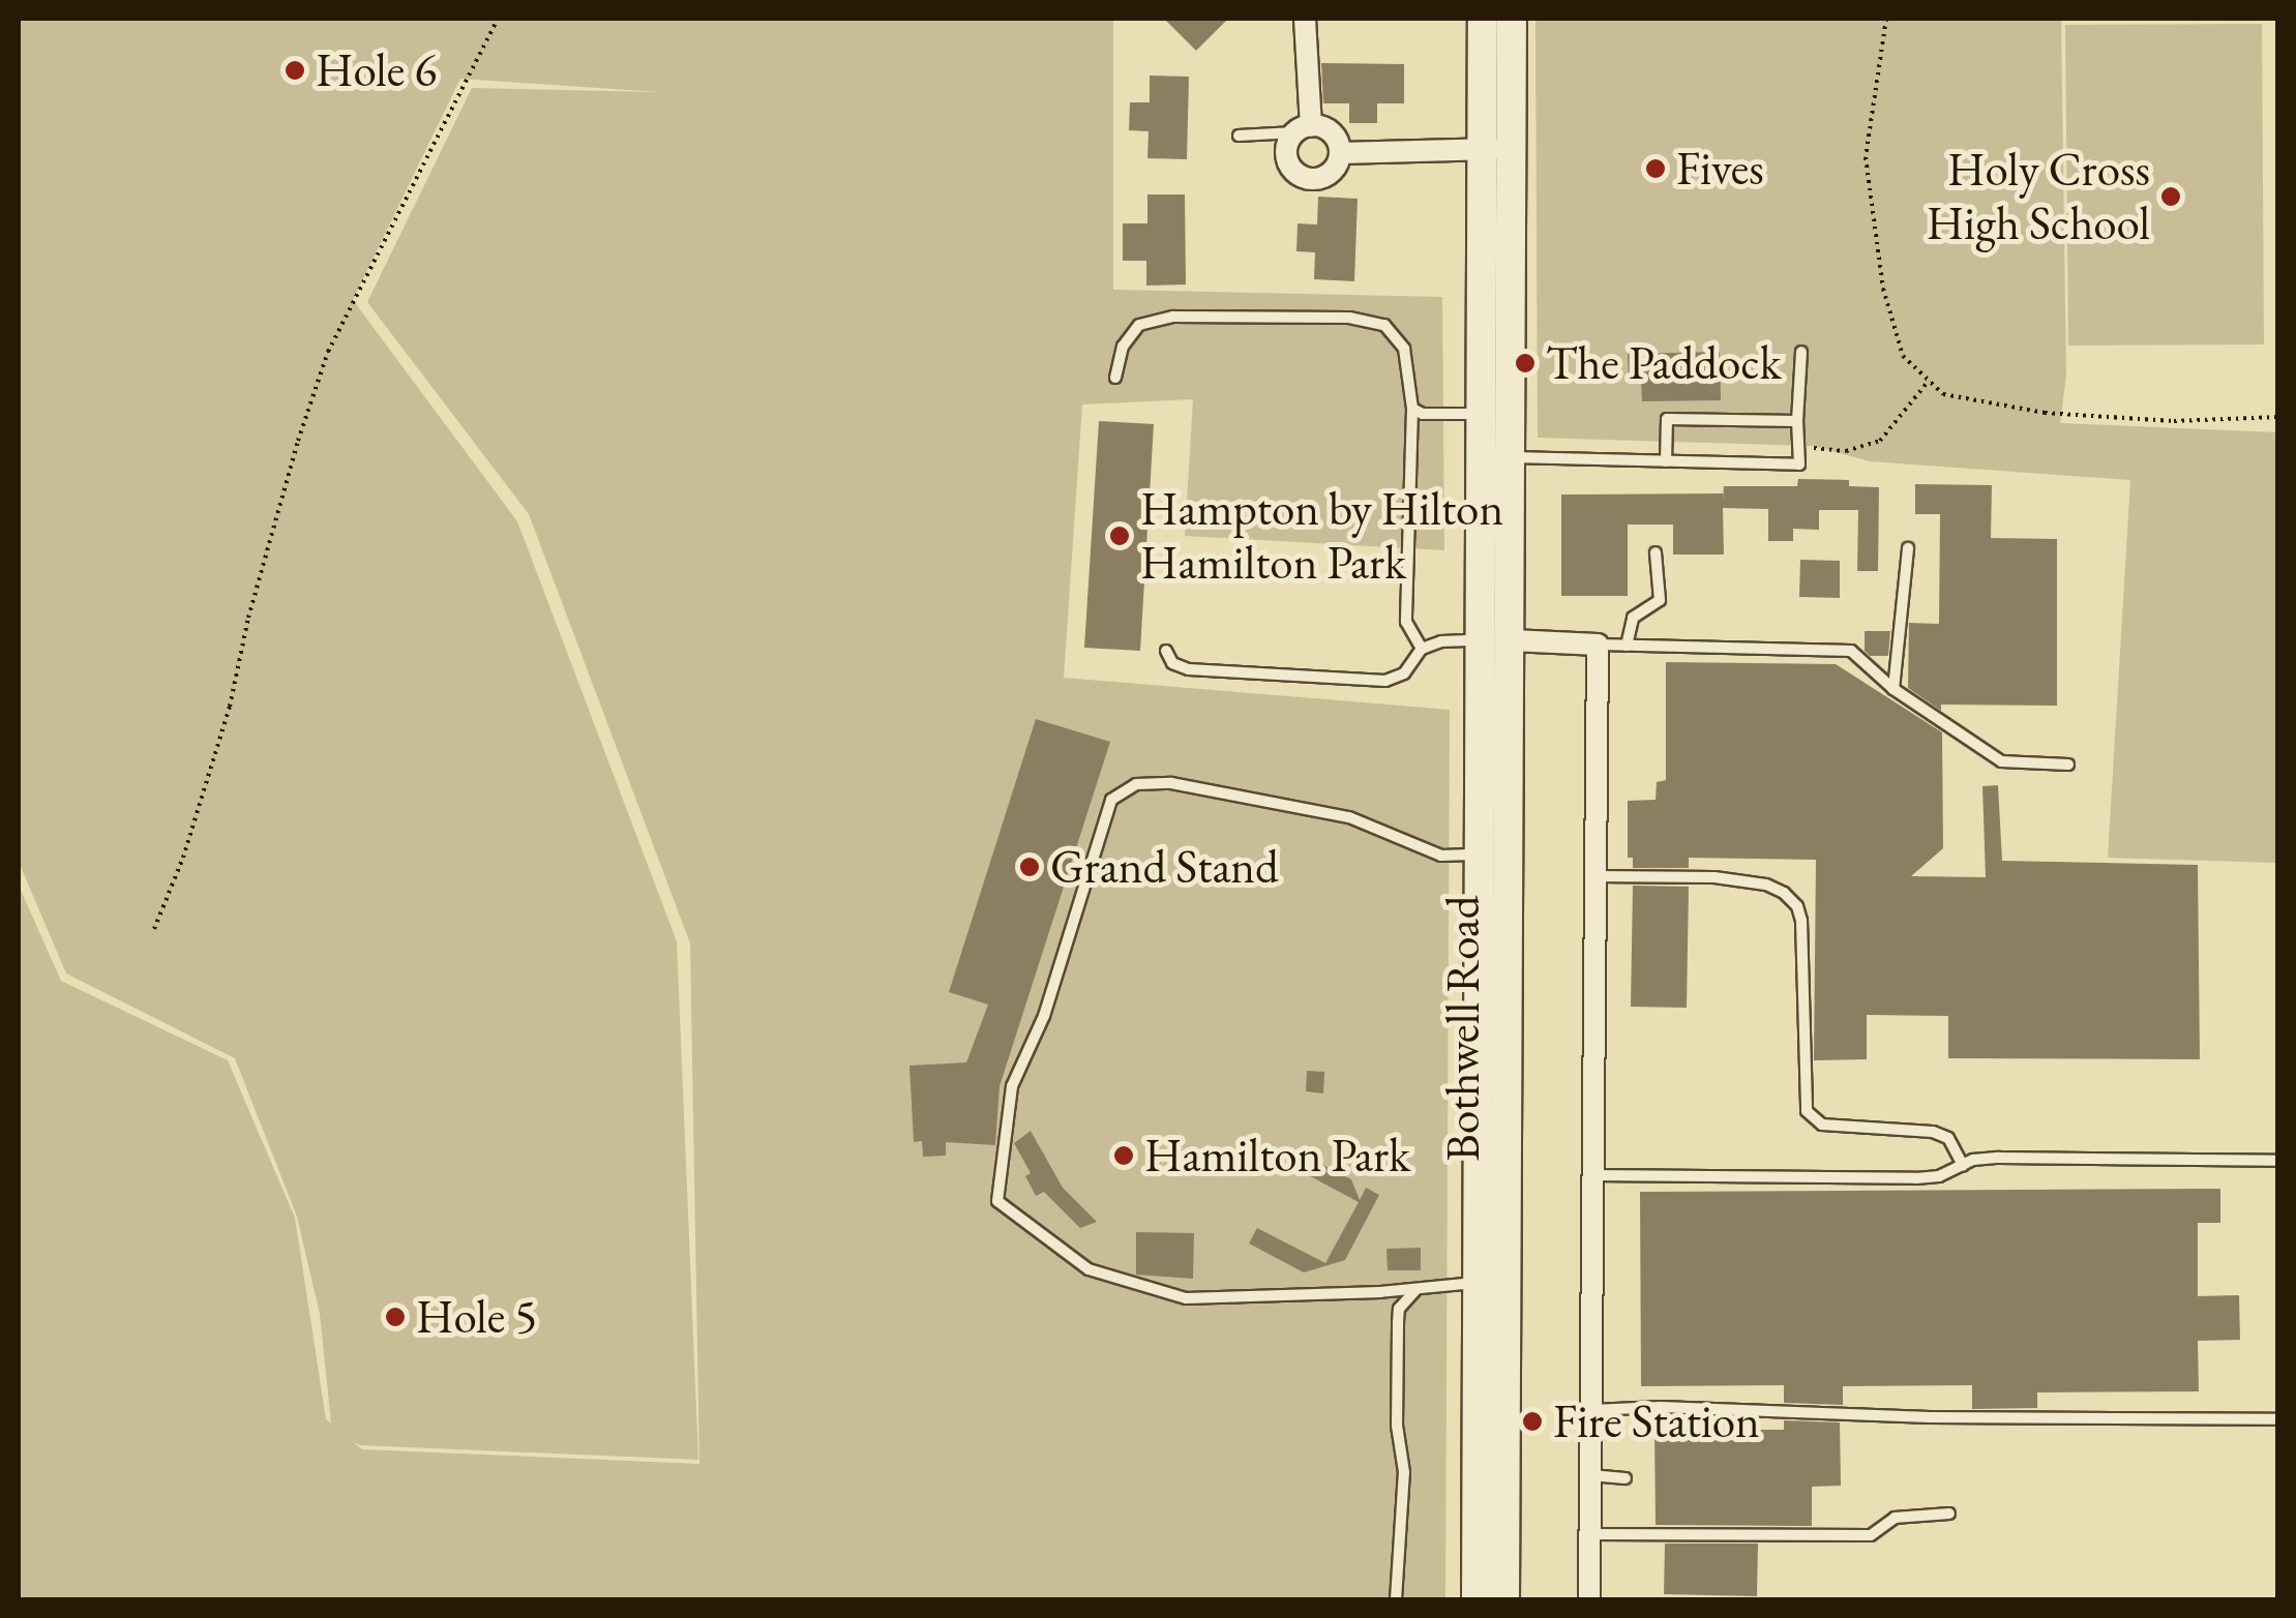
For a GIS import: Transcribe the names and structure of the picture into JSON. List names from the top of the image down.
{
  "streets": {
    "main road": ["Bothwell Road"]
  },
  "places": [
    "Hole 6",
    "Fives",
    "Holy Cross High School",
    "The Paddock",
    "Hampton by Hilton Hamilton Park",
    "Grand Stand",
    "Hamilton Park",
    "Hole 5",
    "Fire Station"
  ]
}
